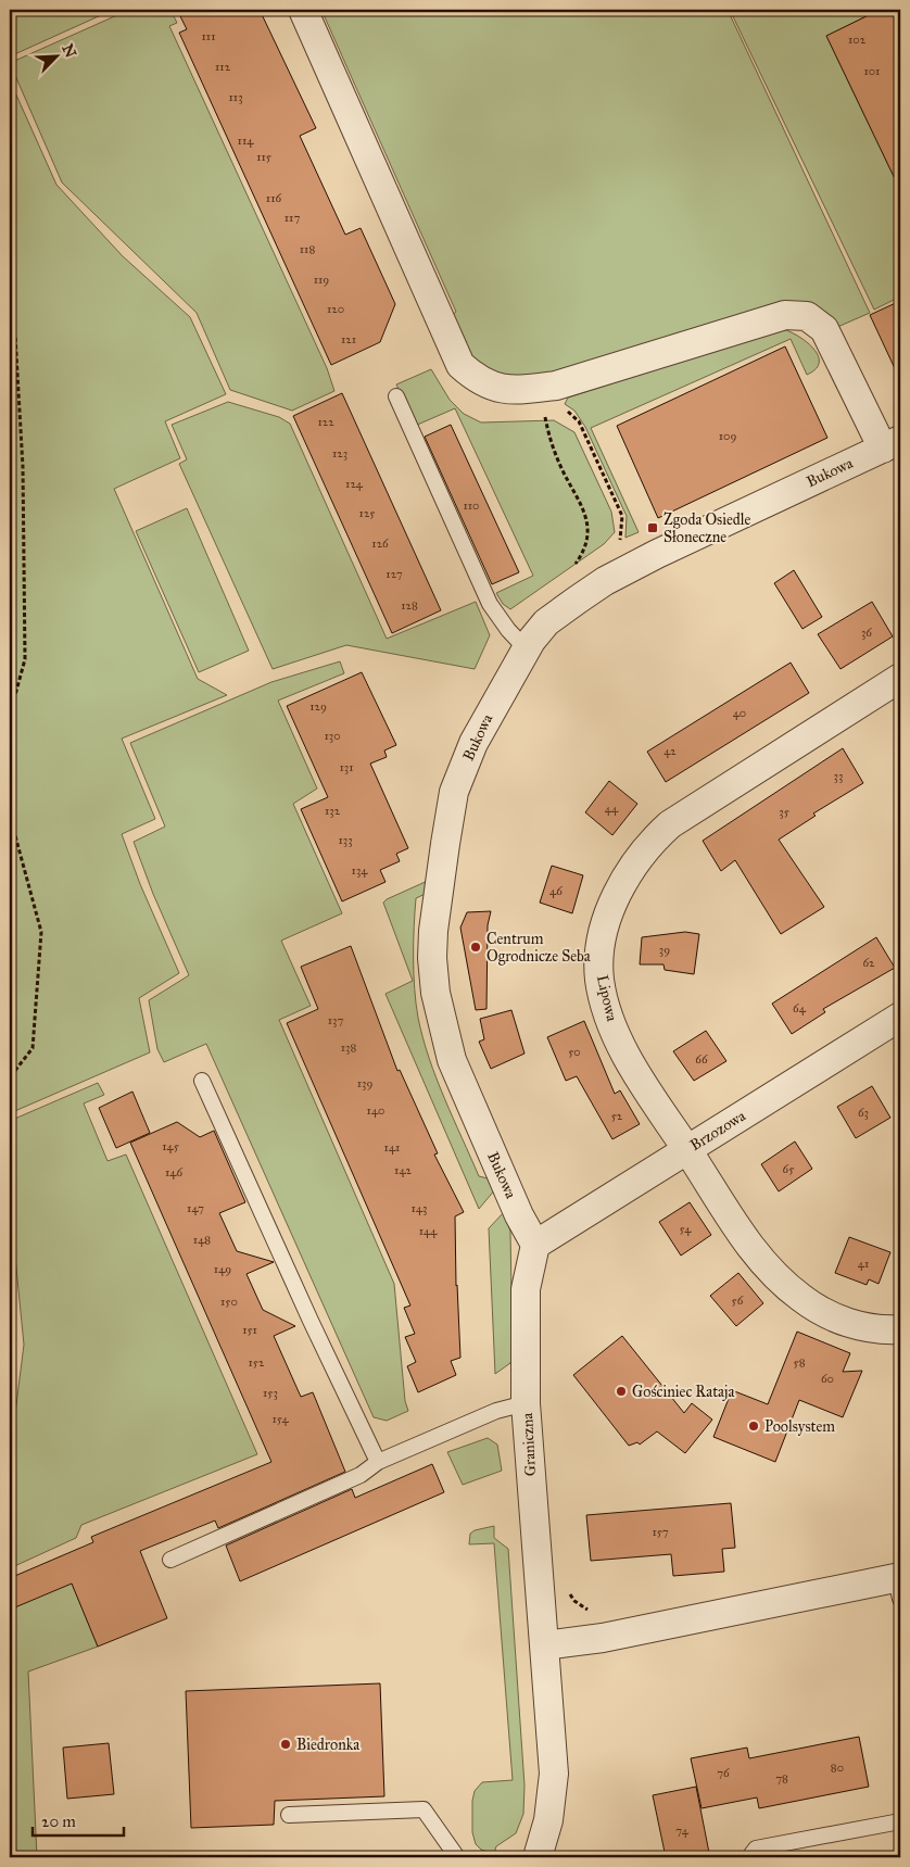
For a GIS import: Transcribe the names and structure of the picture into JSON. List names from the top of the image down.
{
  "streets": {
    "street": [
      "Bukowa",
      "Lipowa",
      "Brzozowa",
      "Graniczna"
    ]
  },
  "crossings": [
    ["Bukowa", "Brzozowa"],
    ["Bukowa", "Graniczna"],
    ["Lipowa", "Brzozowa"],
    ["Brzozowa", "Graniczna"]
  ],
  "places": {
    "transit": ["Zgoda Osiedle Słoneczne"],
    "other": [
      "Centrum Ogrodnicze Seba",
      "Gościniec Rataja",
      "Poolsystem",
      "Biedronka"
    ]
  },
  "house_numbers": [
    "111",
    "102",
    "112",
    "101",
    "113",
    "114",
    "115",
    "116",
    "117",
    "118",
    "119",
    "120",
    "121",
    "122",
    "109",
    "123",
    "124",
    "110",
    "125",
    "126",
    "127",
    "128",
    "36",
    "129",
    "40",
    "130",
    "42",
    "131",
    "33",
    "44",
    "132",
    "35",
    "133",
    "134",
    "46",
    "39",
    "62",
    "64",
    "137",
    "138",
    "50",
    "66",
    "139",
    "140",
    "63",
    "52",
    "145",
    "141",
    "65",
    "142",
    "146",
    "147",
    "143",
    "54",
    "144",
    "148",
    "41",
    "149",
    "56",
    "150",
    "151",
    "152",
    "58",
    "60",
    "153",
    "154",
    "157",
    "80",
    "76",
    "78",
    "74"
  ],
  "scale_bar": "20 m",
  "north": "top right"
}
